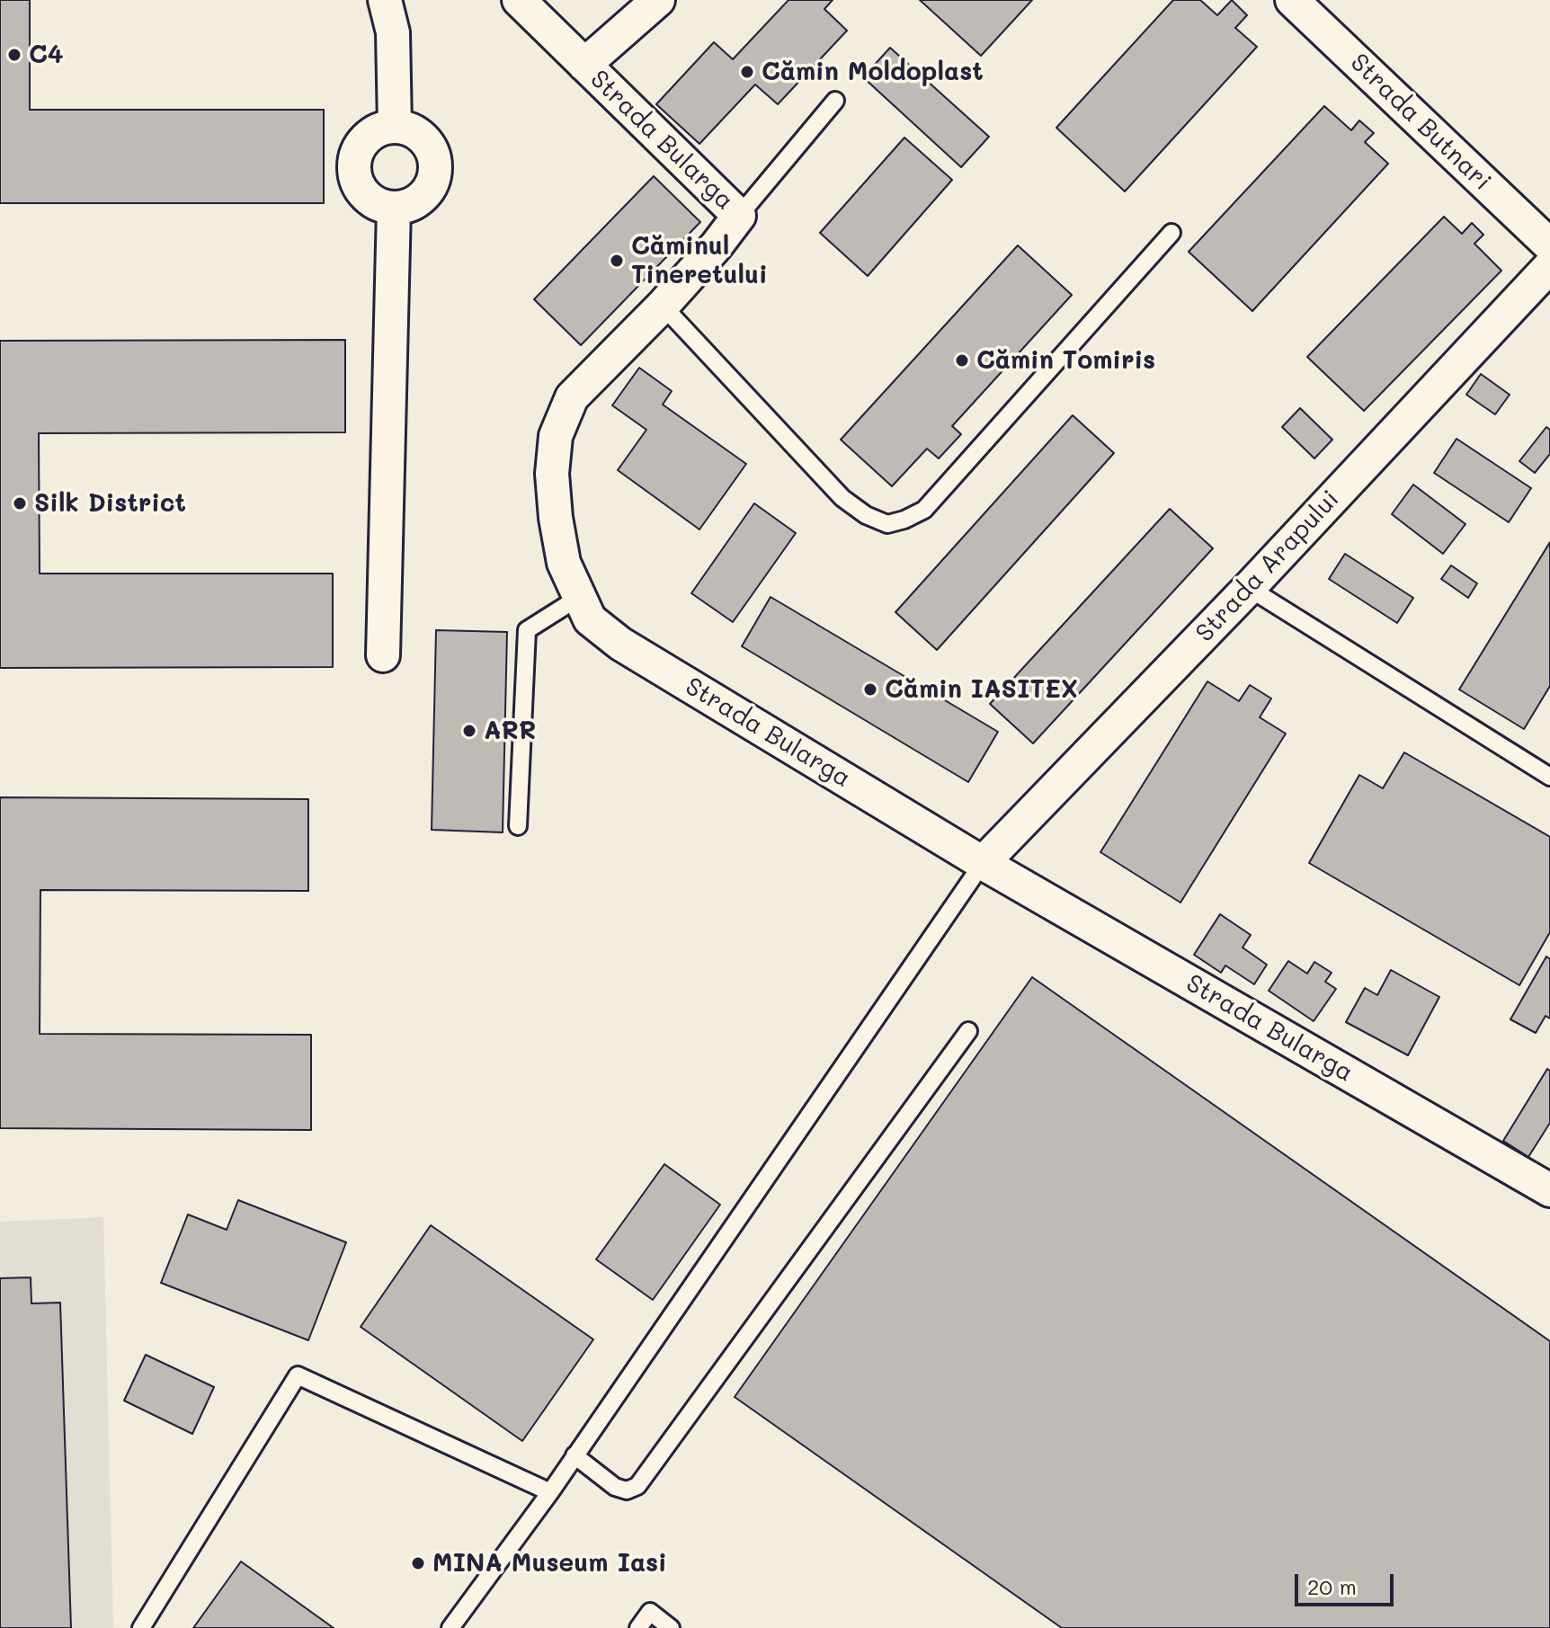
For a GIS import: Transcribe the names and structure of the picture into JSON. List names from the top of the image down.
{
  "streets": {
    "street": ["Strada Butnari", "Strada Bularga", "Strada Arapului"]
  },
  "crossings": [
    ["Strada Bularga", "Strada Arapului"]
  ],
  "places": [
    "C4",
    "Cămin Moldoplast",
    "Căminul Tineretului",
    "Cămin Tomiris",
    "Silk District",
    "Cămin IASITEX",
    "ARR",
    "MINA Museum Iasi"
  ],
  "scale_bar": "20 m"
}
